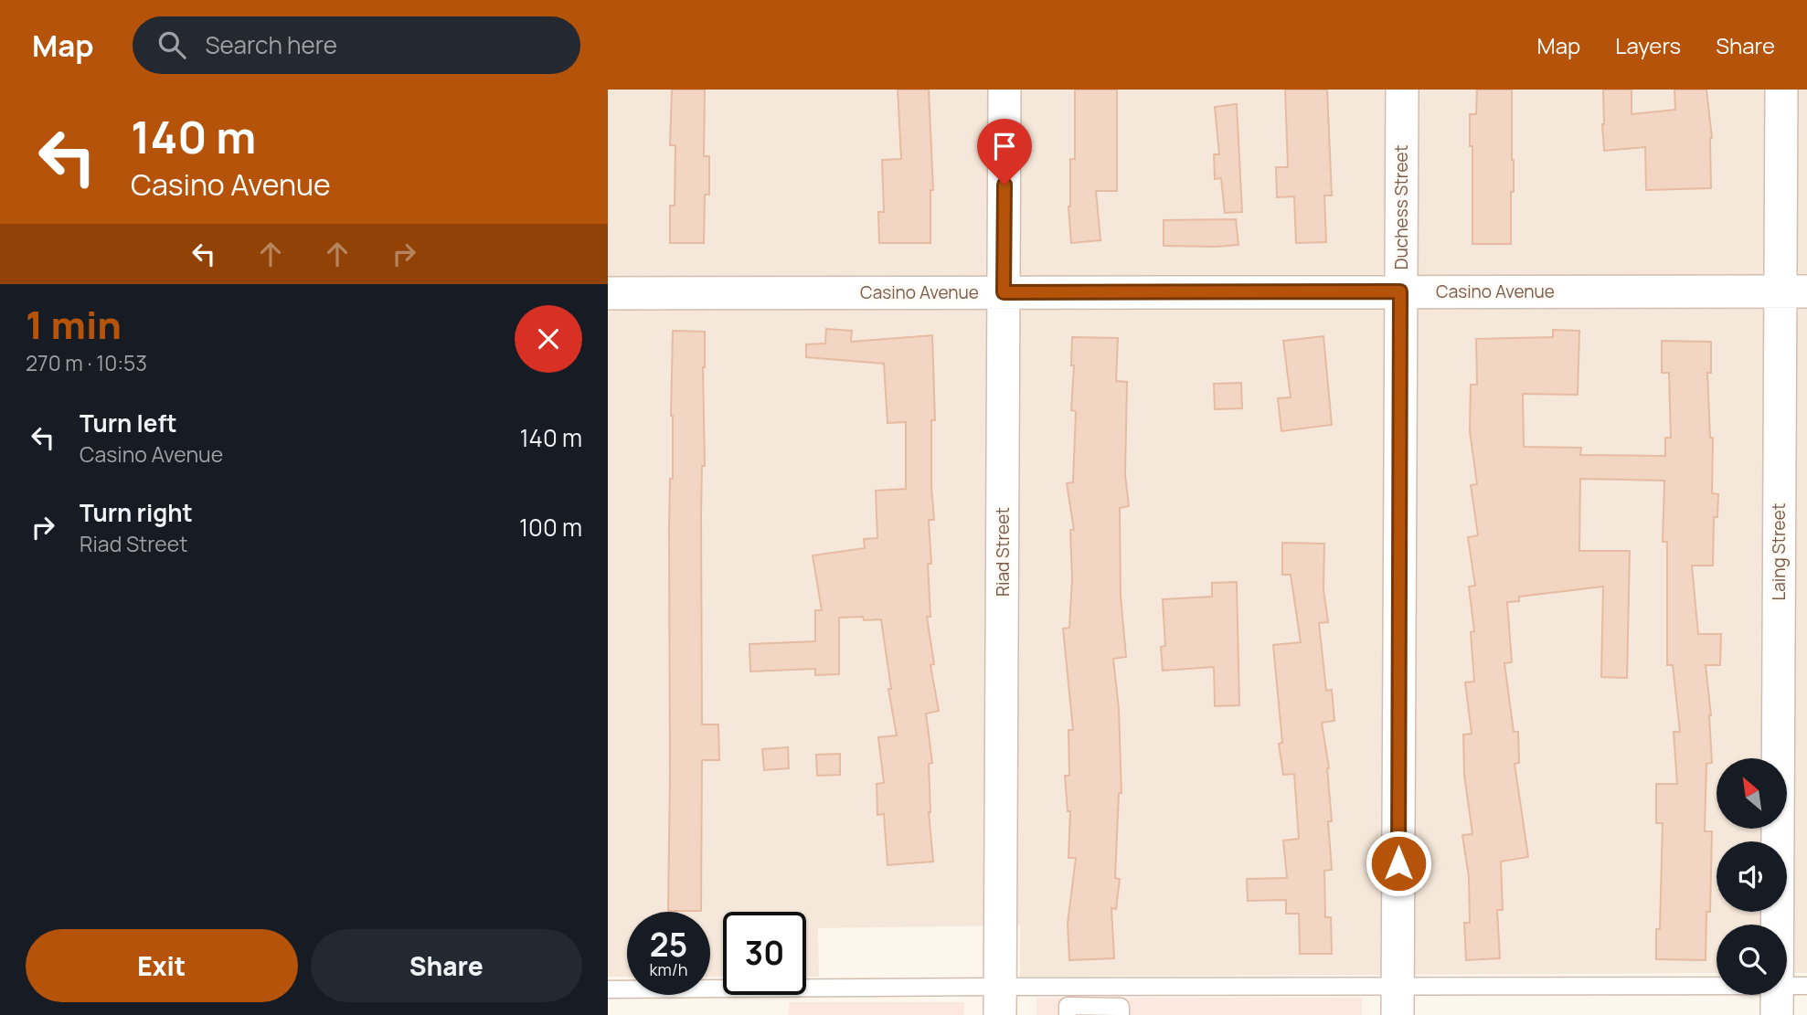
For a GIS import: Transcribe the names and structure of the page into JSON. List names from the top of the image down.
{
  "streets": {
    "street": [
      "Duchess Street",
      "Casino Avenue",
      "Riad Street",
      "Laing Street"
    ]
  },
  "crossings": [
    ["Duchess Street", "Casino Avenue"],
    ["Casino Avenue", "Riad Street"],
    ["Casino Avenue", "Laing Street"]
  ],
  "north": "top left",
  "page": {
    "header": "Map",
    "search": "Search here",
    "nav": ["Map", "Layers", "Share"],
    "turn": ["140 m", "Casino Avenue"],
    "heading": ["1 min", "270 m · 10:53"],
    "list": [
      {
        "name": "Turn left",
        "note": "Casino Avenue",
        "value": "140 m"
      },
      {
        "name": "Turn right",
        "note": "Riad Street",
        "value": "100 m"
      }
    ],
    "speed": "25 km/h",
    "limit": "30",
    "buttons": ["Exit", "Share"]
  }
}
